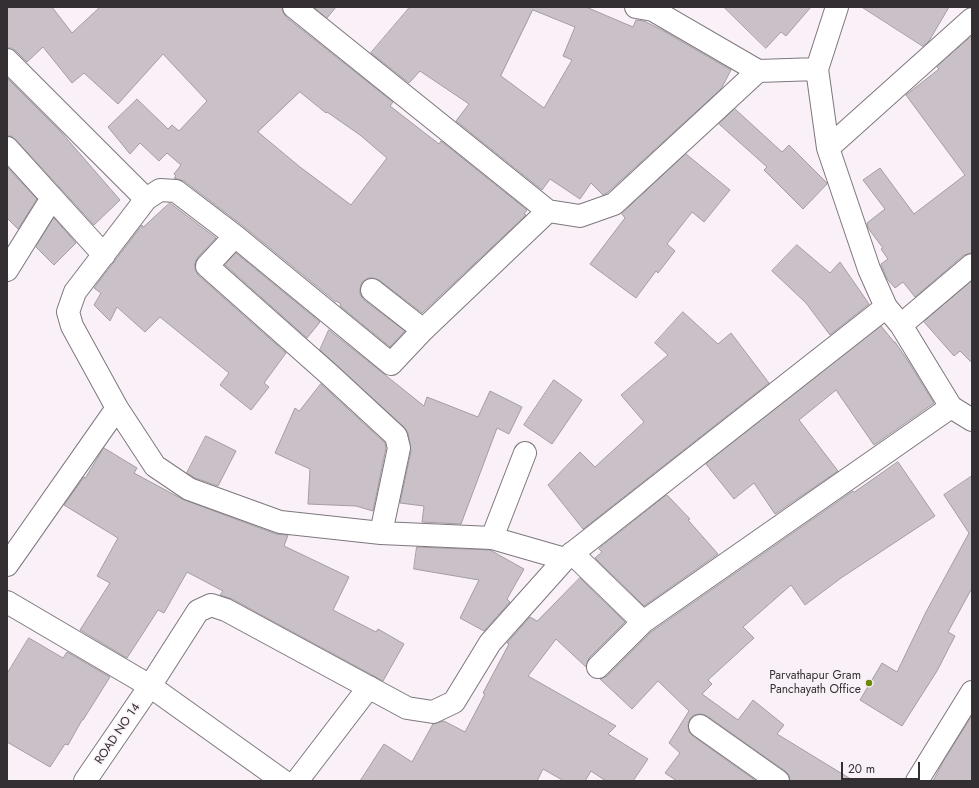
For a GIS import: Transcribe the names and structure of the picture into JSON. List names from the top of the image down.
{
  "streets": {
    "street": ["ROAD NO 14"]
  },
  "places": ["Parvathapur Gram Panchayath Office"],
  "scale_bar": "20 m"
}
